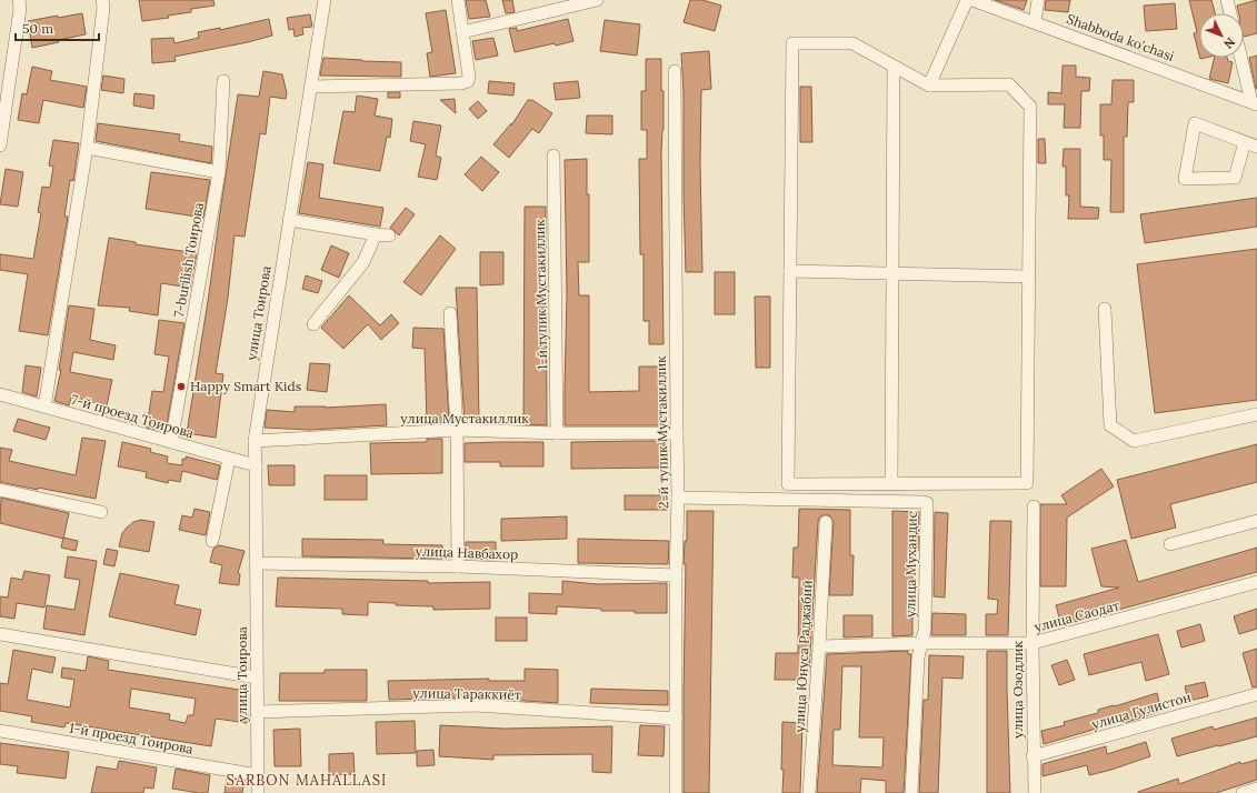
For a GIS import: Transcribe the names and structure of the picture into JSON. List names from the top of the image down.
{
  "streets": {
    "street": [
      "Shabboda ko'chasi",
      "7-burilish Тоирова",
      "1-й тупик Мустакиллик",
      "улица Тоирова",
      "7-й проезд Тоирова",
      "улица Мустакиллик",
      "2-й тупик Мустакиллик",
      "улица Навбахор",
      "улица Мухандис",
      "улица Саодат",
      "улица Юнуса Раджабий",
      "улица Озодлик",
      "улица Тараккиёт",
      "улица Гулистон",
      "1-й проезд Тоирова"
    ]
  },
  "crossings": [
    ["7-burilish Тоирова", "7-й проезд Тоирова"],
    ["1-й тупик Мустакиллик", "улица Мустакиллик"],
    ["улица Тоирова", "7-й проезд Тоирова"],
    ["улица Тоирова", "улица Мустакиллик"],
    ["улица Тоирова", "улица Навбахор"],
    ["улица Тоирова", "улица Тараккиёт"],
    ["улица Тоирова", "1-й проезд Тоирова"],
    ["улица Мустакиллик", "2-й тупик Мустакиллик"],
    ["2-й тупик Мустакиллик", "улица Навбахор"],
    ["2-й тупик Мустакиллик", "улица Мухандис"],
    ["2-й тупик Мустакиллик", "улица Тараккиёт"],
    ["улица Мухандис", "улица Саодат"],
    ["улица Саодат", "улица Юнуса Раджабий"],
    ["улица Саодат", "улица Озодлик"],
    ["улица Озодлик", "улица Гулистон"]
  ],
  "districts": ["SARBON MAHALLASI"],
  "places": ["Happy Smart Kids"],
  "scale_bar": "50 m",
  "north": "bottom right"
}
